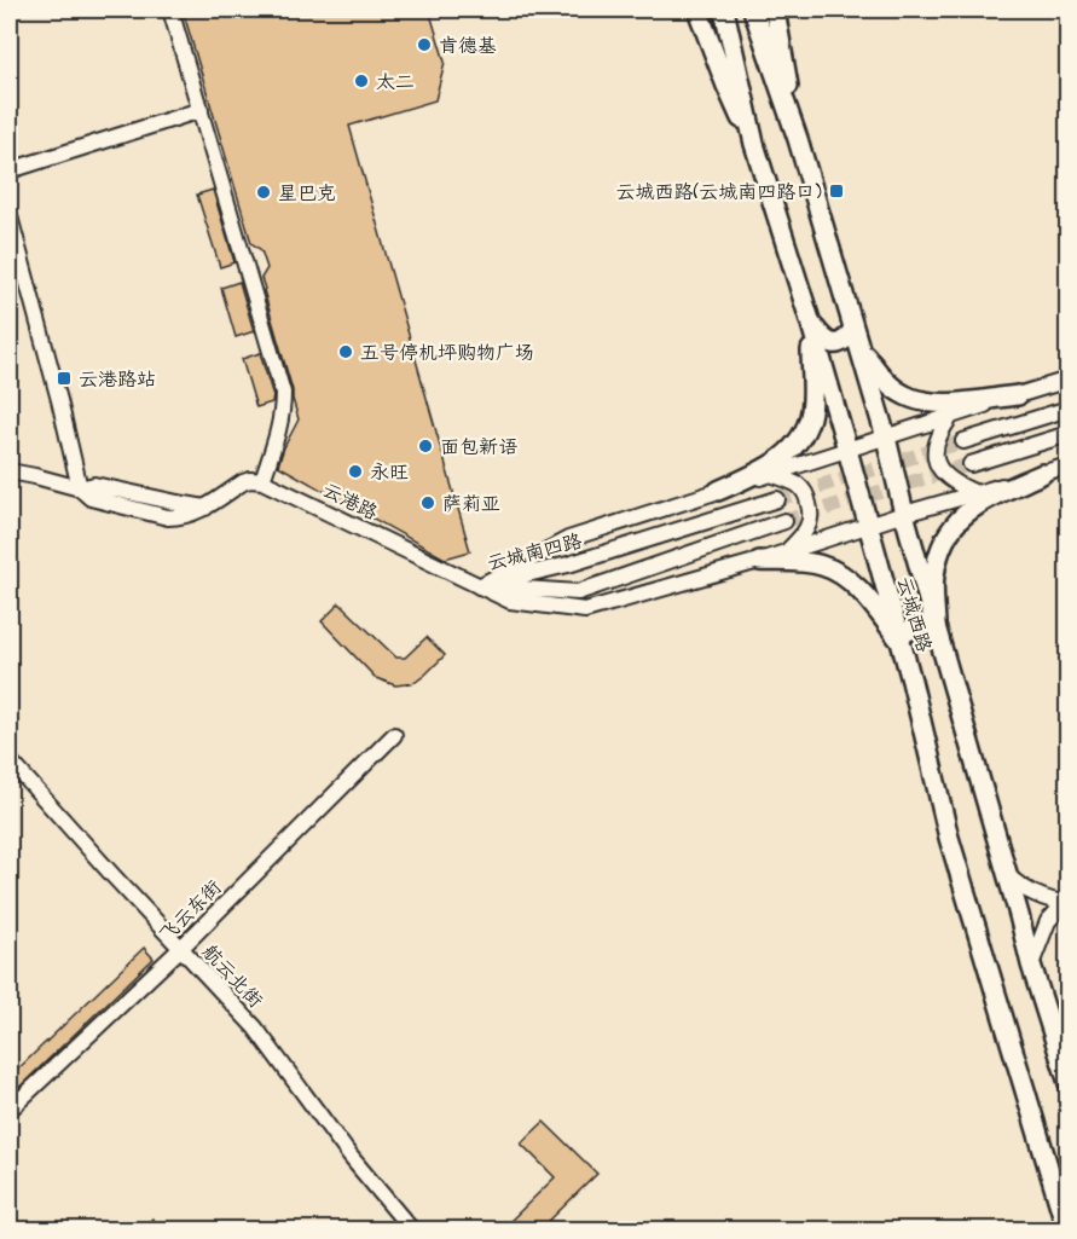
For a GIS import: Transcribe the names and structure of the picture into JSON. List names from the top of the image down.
{
  "streets": {
    "main road": ["云城西路"],
    "street": [
      "云港路",
      "云城南四路",
      "飞云东街",
      "航云北街"
    ]
  },
  "crossings": [
    ["云港路", "云城南四路"],
    ["云港路", "云城西路"],
    ["飞云东街", "航云北街"]
  ],
  "places": {
    "other": [
      "肯德基",
      "太二",
      "星巴克",
      "五号停机坪购物广场",
      "面包新语",
      "永旺",
      "萨莉亚"
    ],
    "transit": ["云城西路(云城南四路口)", "云港路站"]
  }
}
